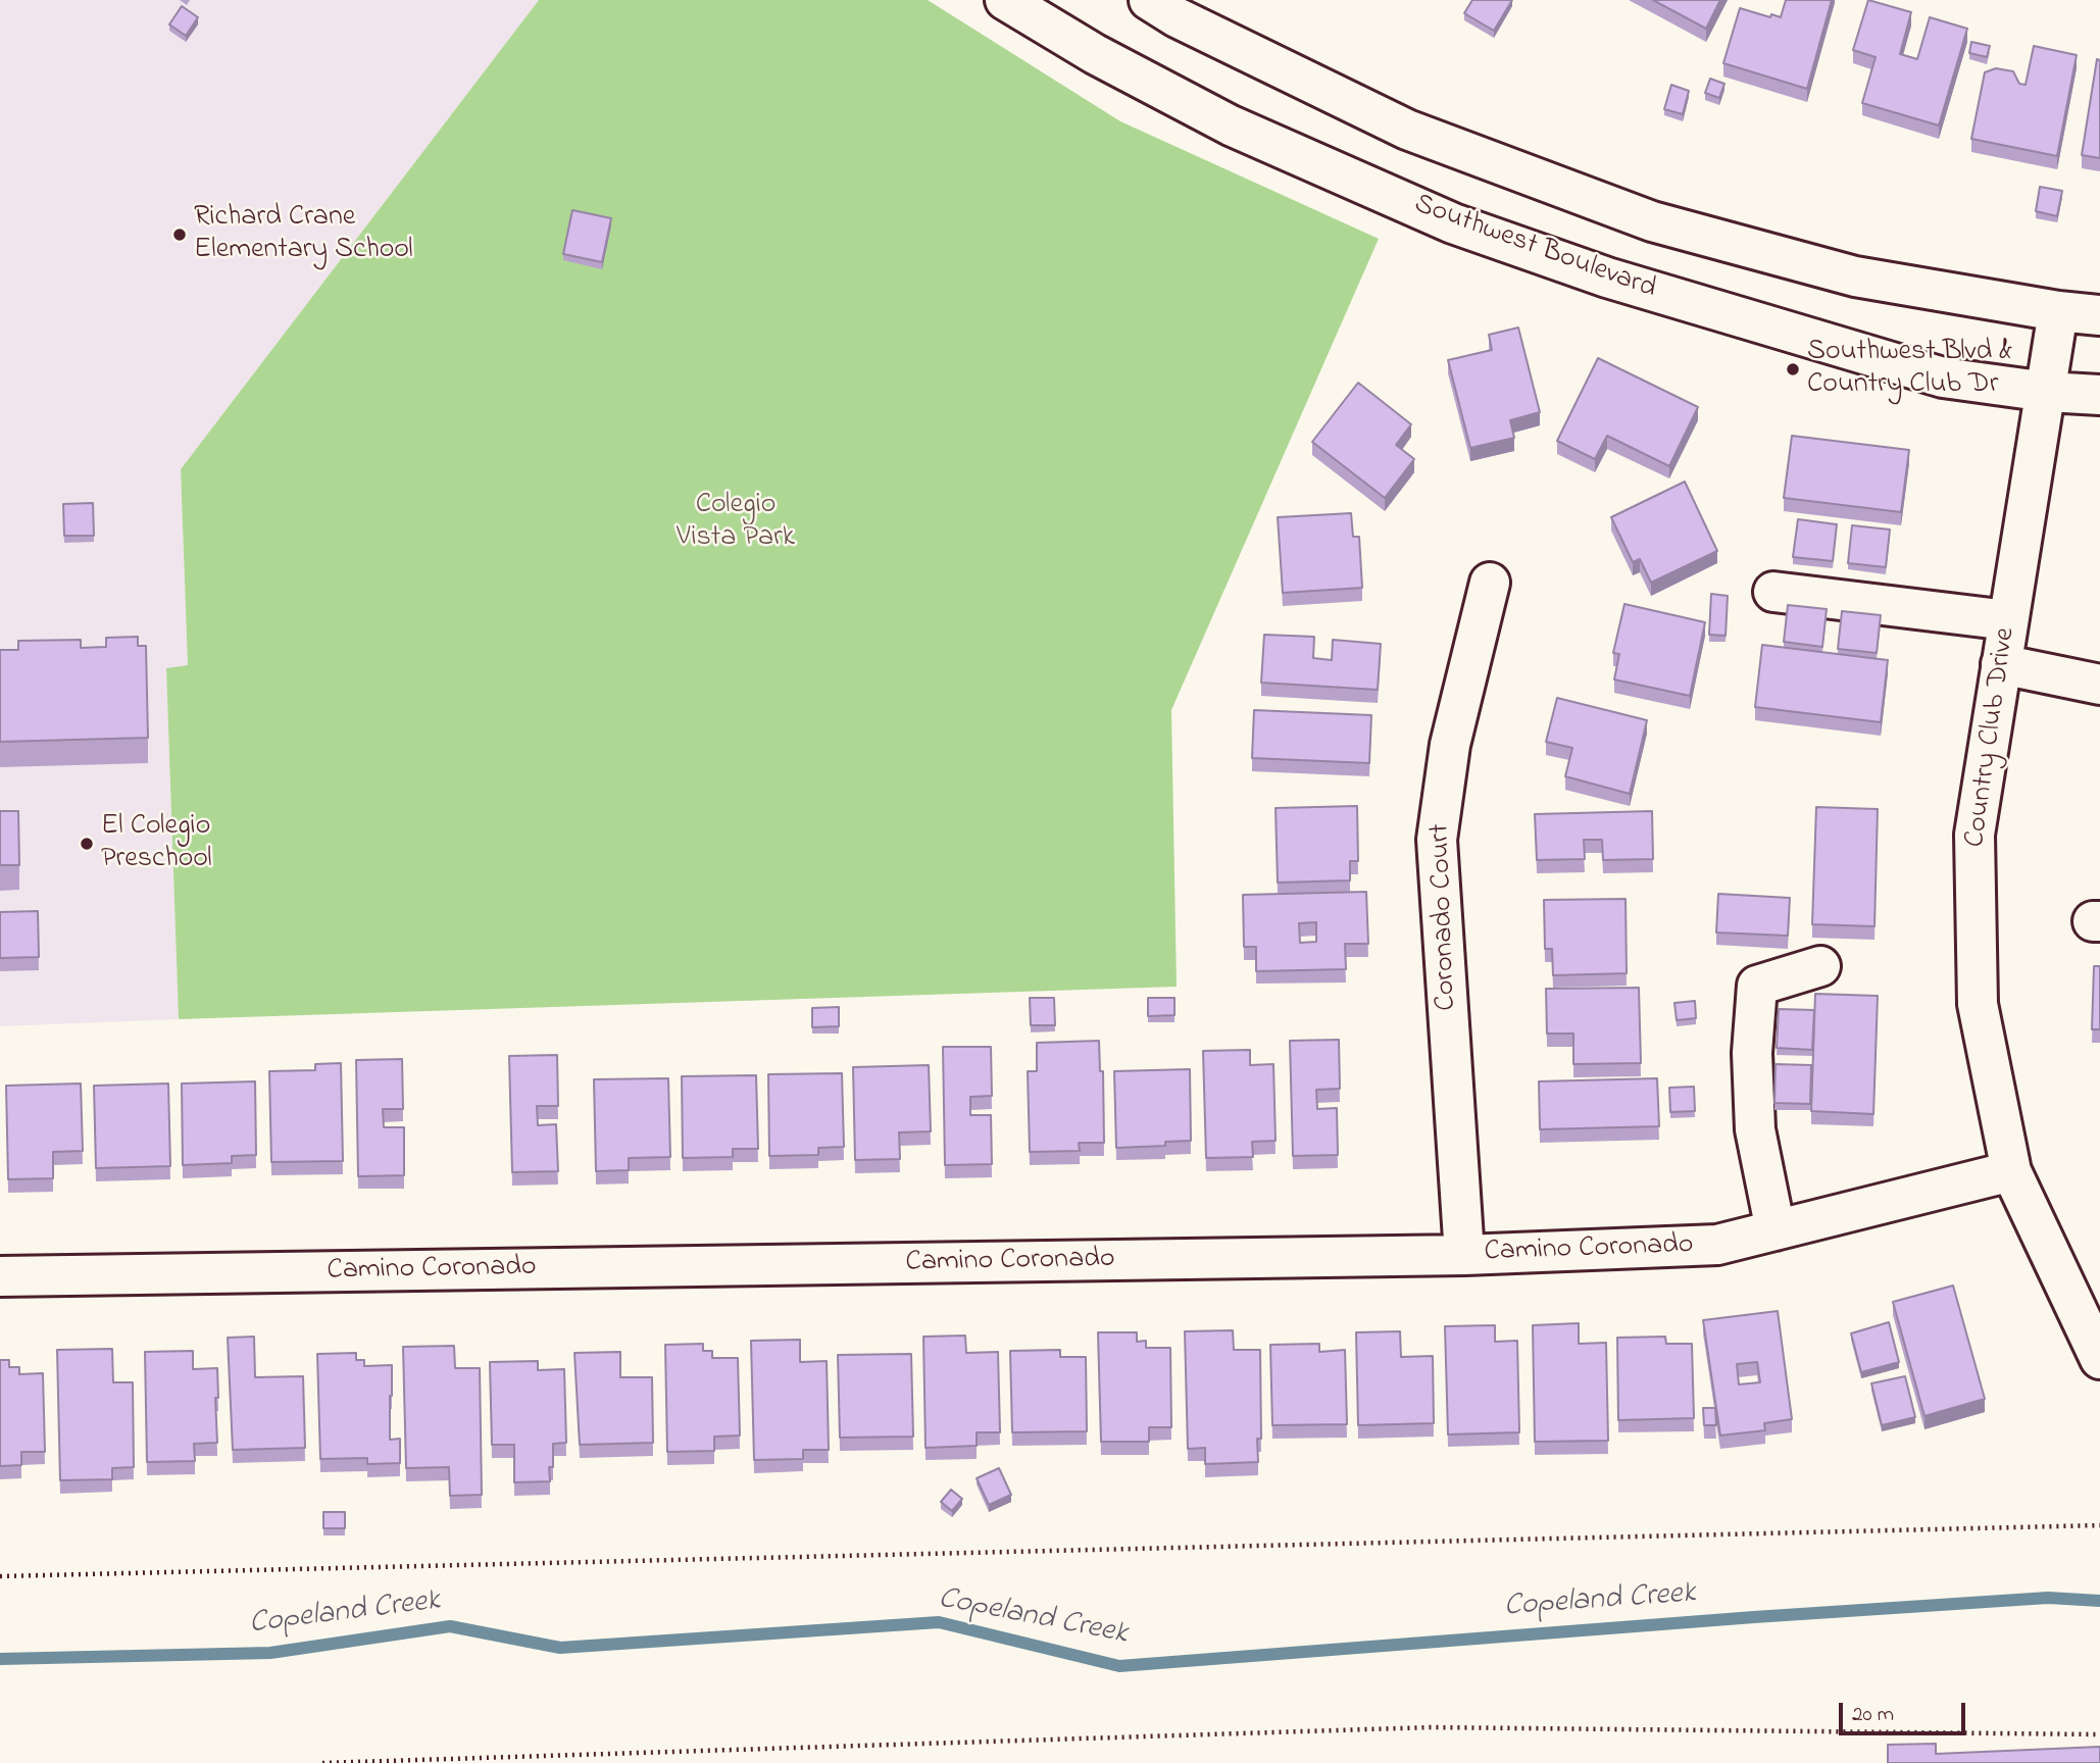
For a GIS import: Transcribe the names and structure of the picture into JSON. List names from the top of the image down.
{
  "streets": {
    "street": [
      "Southwest Boulevard",
      "Country Club Drive",
      "Coronado Court",
      "Camino Coronado"
    ]
  },
  "crossings": [
    ["Southwest Boulevard", "Country Club Drive"],
    ["Country Club Drive", "Camino Coronado"],
    ["Coronado Court", "Camino Coronado"]
  ],
  "water": ["Copeland Creek"],
  "parks": ["Colegio Vista Park"],
  "places": ["Richard Crane Elementary School", "Southwest Blvd & Country Club Dr", "El Colegio Preschool"],
  "scale_bar": "20 m"
}
